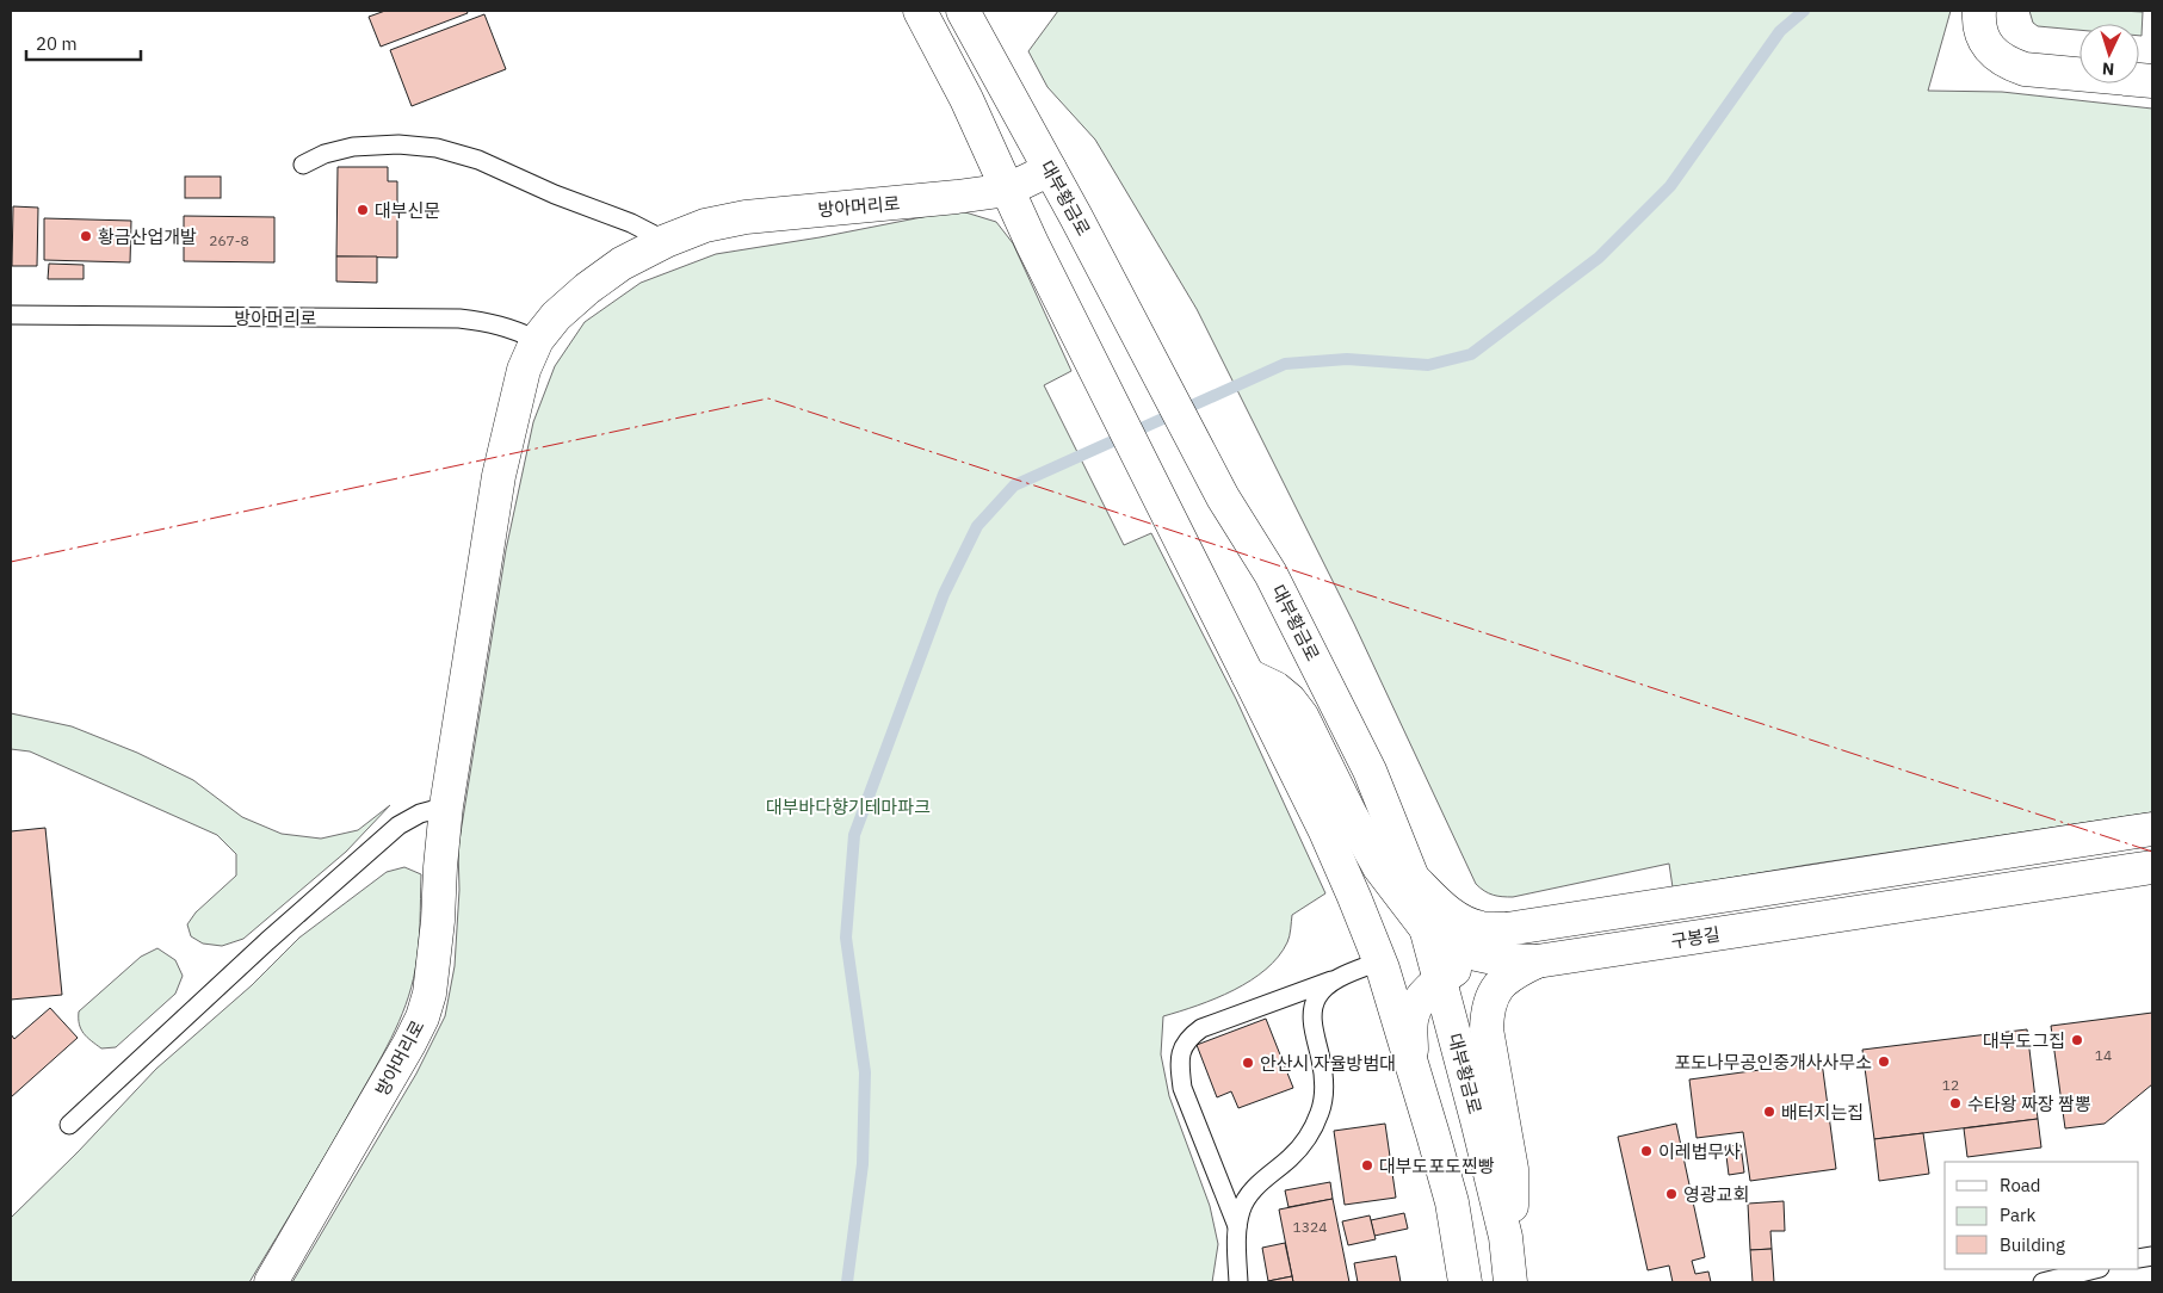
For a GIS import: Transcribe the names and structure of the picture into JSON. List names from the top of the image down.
{
  "streets": {
    "main road": ["대부황금로", "방아머리로", "구봉길"]
  },
  "crossings": [
    ["대부황금로", "방아머리로"],
    ["대부황금로", "구봉길"]
  ],
  "parks": ["대부바다향기테마파크"],
  "places": [
    "대부신문",
    "황금산업개발",
    "대부도그집",
    "포도나무공인중개사사무소",
    "안산시 자율방범대",
    "수타왕 짜장 짬뽕",
    "배터지는집",
    "이레법무사",
    "대부도포도찐빵",
    "영광교회"
  ],
  "house_numbers": [
    "267-8",
    "14",
    "12",
    "1324"
  ],
  "legend": ["Road", "Park", "Building"],
  "scale_bar": "20 m",
  "north": "bottom"
}
